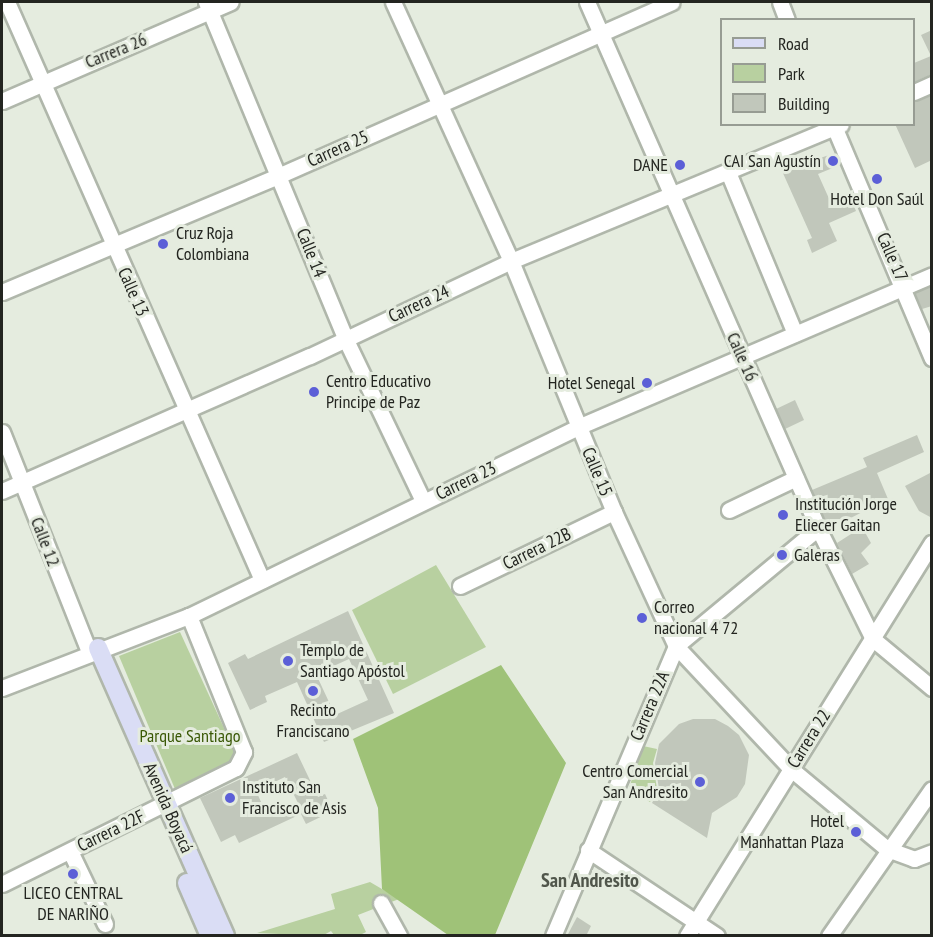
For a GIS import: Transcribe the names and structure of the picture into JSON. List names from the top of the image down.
{
  "streets": {
    "main road": ["Avenida Boyacá"],
    "street": [
      "Carrera 26",
      "Carrera 25",
      "Calle 14",
      "Calle 17",
      "Calle 13",
      "Carrera 24",
      "Calle 16",
      "Calle 15",
      "Carrera 23",
      "Calle 12",
      "Carrera 22B",
      "Carrera 22A",
      "Carrera 22",
      "Carrera 22F"
    ]
  },
  "crossings": [
    ["Carrera 26", "Calle 14"],
    ["Carrera 26", "Calle 13"],
    ["Carrera 25", "Calle 14"],
    ["Carrera 25", "Calle 13"],
    ["Carrera 25", "Calle 16"],
    ["Carrera 25", "Calle 15"],
    ["Calle 14", "Carrera 24"],
    ["Calle 14", "Carrera 23"],
    ["Calle 17", "Carrera 23"],
    ["Calle 13", "Carrera 24"],
    ["Calle 13", "Carrera 23"],
    ["Carrera 24", "Calle 16"],
    ["Carrera 24", "Calle 15"],
    ["Carrera 24", "Calle 12"],
    ["Calle 16", "Carrera 23"],
    ["Calle 16", "Carrera 22A"],
    ["Calle 16", "Carrera 22"],
    ["Calle 15", "Carrera 23"],
    ["Calle 15", "Carrera 22B"],
    ["Calle 15", "Carrera 22A"],
    ["Calle 15", "Carrera 22"],
    ["Carrera 23", "Calle 12"],
    ["Carrera 23", "Avenida Boyacá"],
    ["Carrera 23", "Carrera 22F"],
    ["Calle 12", "Avenida Boyacá"],
    ["Avenida Boyacá", "Carrera 22F"]
  ],
  "districts": ["San Andresito"],
  "parks": ["Parque Santiago"],
  "places": [
    "CAI San Agustín",
    "DANE",
    "Hotel Don Saúl",
    "Cruz Roja Colombiana",
    "Hotel Senegal",
    "Centro Educativo Principe de Paz",
    "Institución Jorge Eliecer Gaitan",
    "Galeras",
    "Correo nacional 4 72",
    "Templo de Santiago Apóstol",
    "Recinto Franciscano",
    "Centro Comercial San Andresito",
    "Instituto San Francisco de Asis",
    "Hotel Manhattan Plaza",
    "LICEO CENTRAL DE NARIÑO"
  ],
  "legend": ["Road", "Park", "Building"]
}
